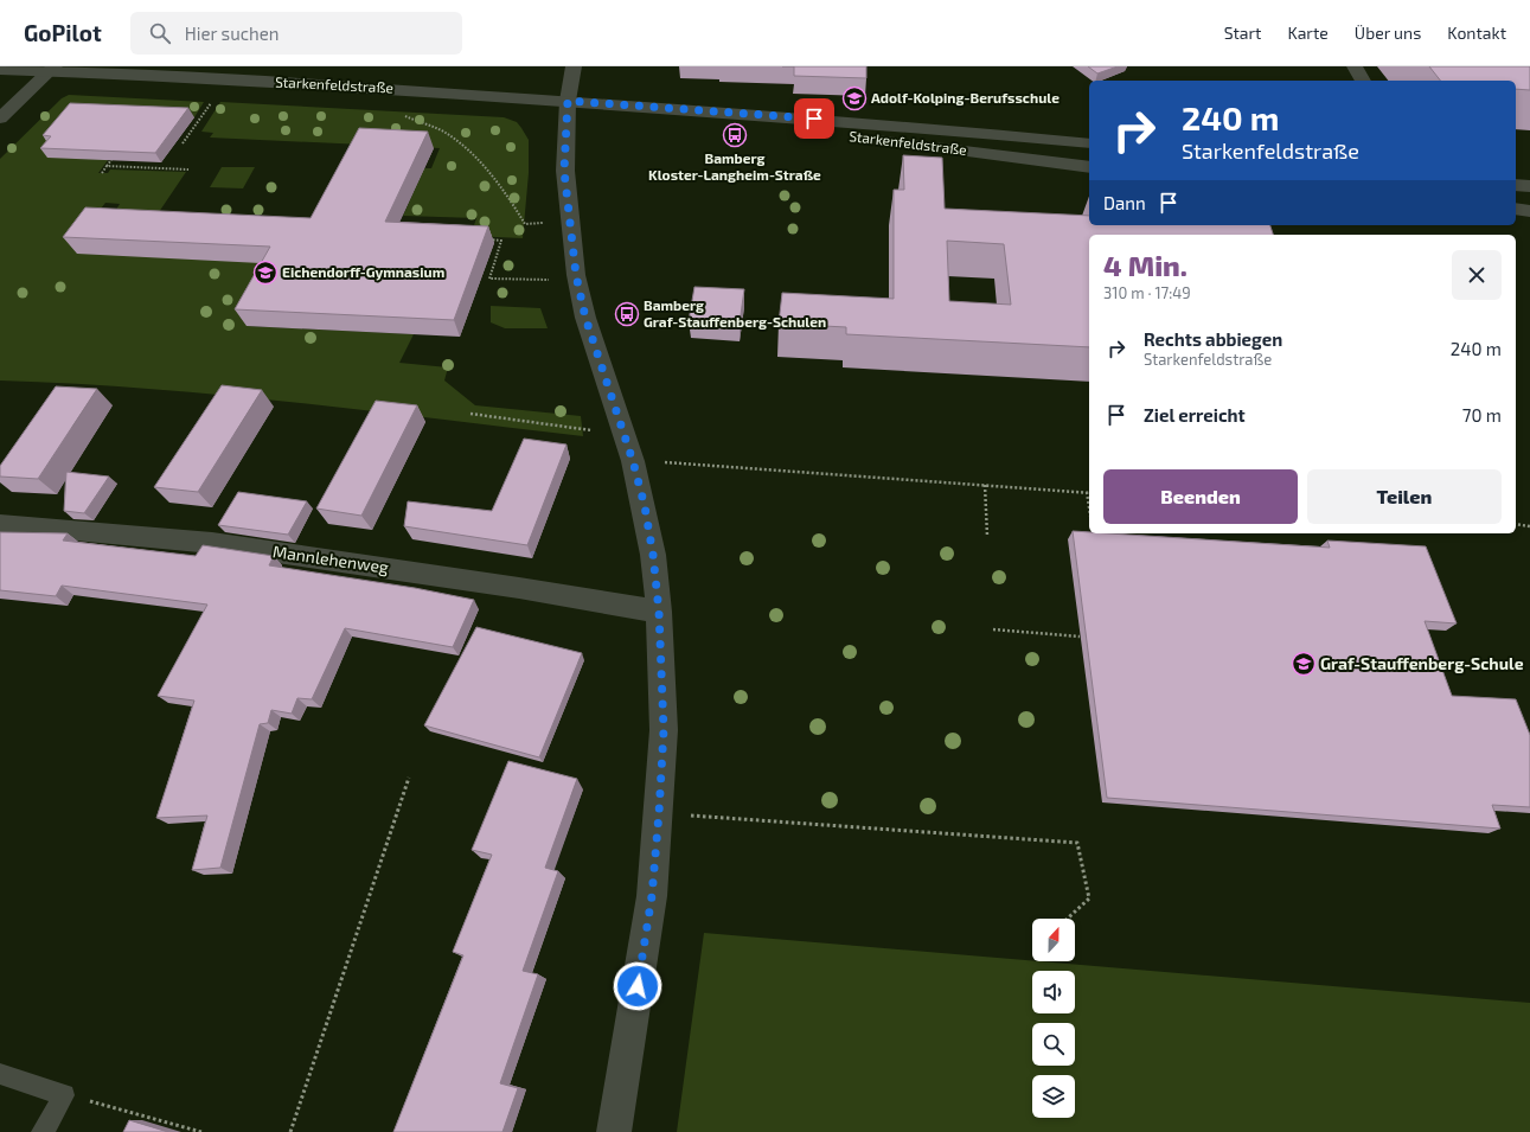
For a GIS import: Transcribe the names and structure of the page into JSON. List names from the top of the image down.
{
  "streets": {
    "street": ["Starkenfeldstraße", "Mannlehenweg"]
  },
  "places": {
    "school or university": ["Adolf-Kolping-Berufsschule", "Eichendorff-Gymnasium", "Graf-Stauffenberg-Schule"],
    "bus stop": ["Bamberg Kloster-Langheim-Straße", "Bamberg Graf-Stauffenberg-Schulen"]
  },
  "north": "top",
  "page": {
    "header": "GoPilot",
    "search": "Hier suchen",
    "nav": [
      "Start",
      "Karte",
      "Über uns",
      "Kontakt"
    ],
    "turn": ["240 m", "Starkenfeldstraße"],
    "then": "Dann",
    "heading": ["4 Min.", "310 m · 17:49"],
    "list": [
      {
        "name": "Rechts abbiegen",
        "note": "Starkenfeldstraße",
        "value": "240 m"
      },
      {
        "name": "Ziel erreicht",
        "value": "70 m"
      }
    ],
    "buttons": ["Beenden", "Teilen"]
  }
}
